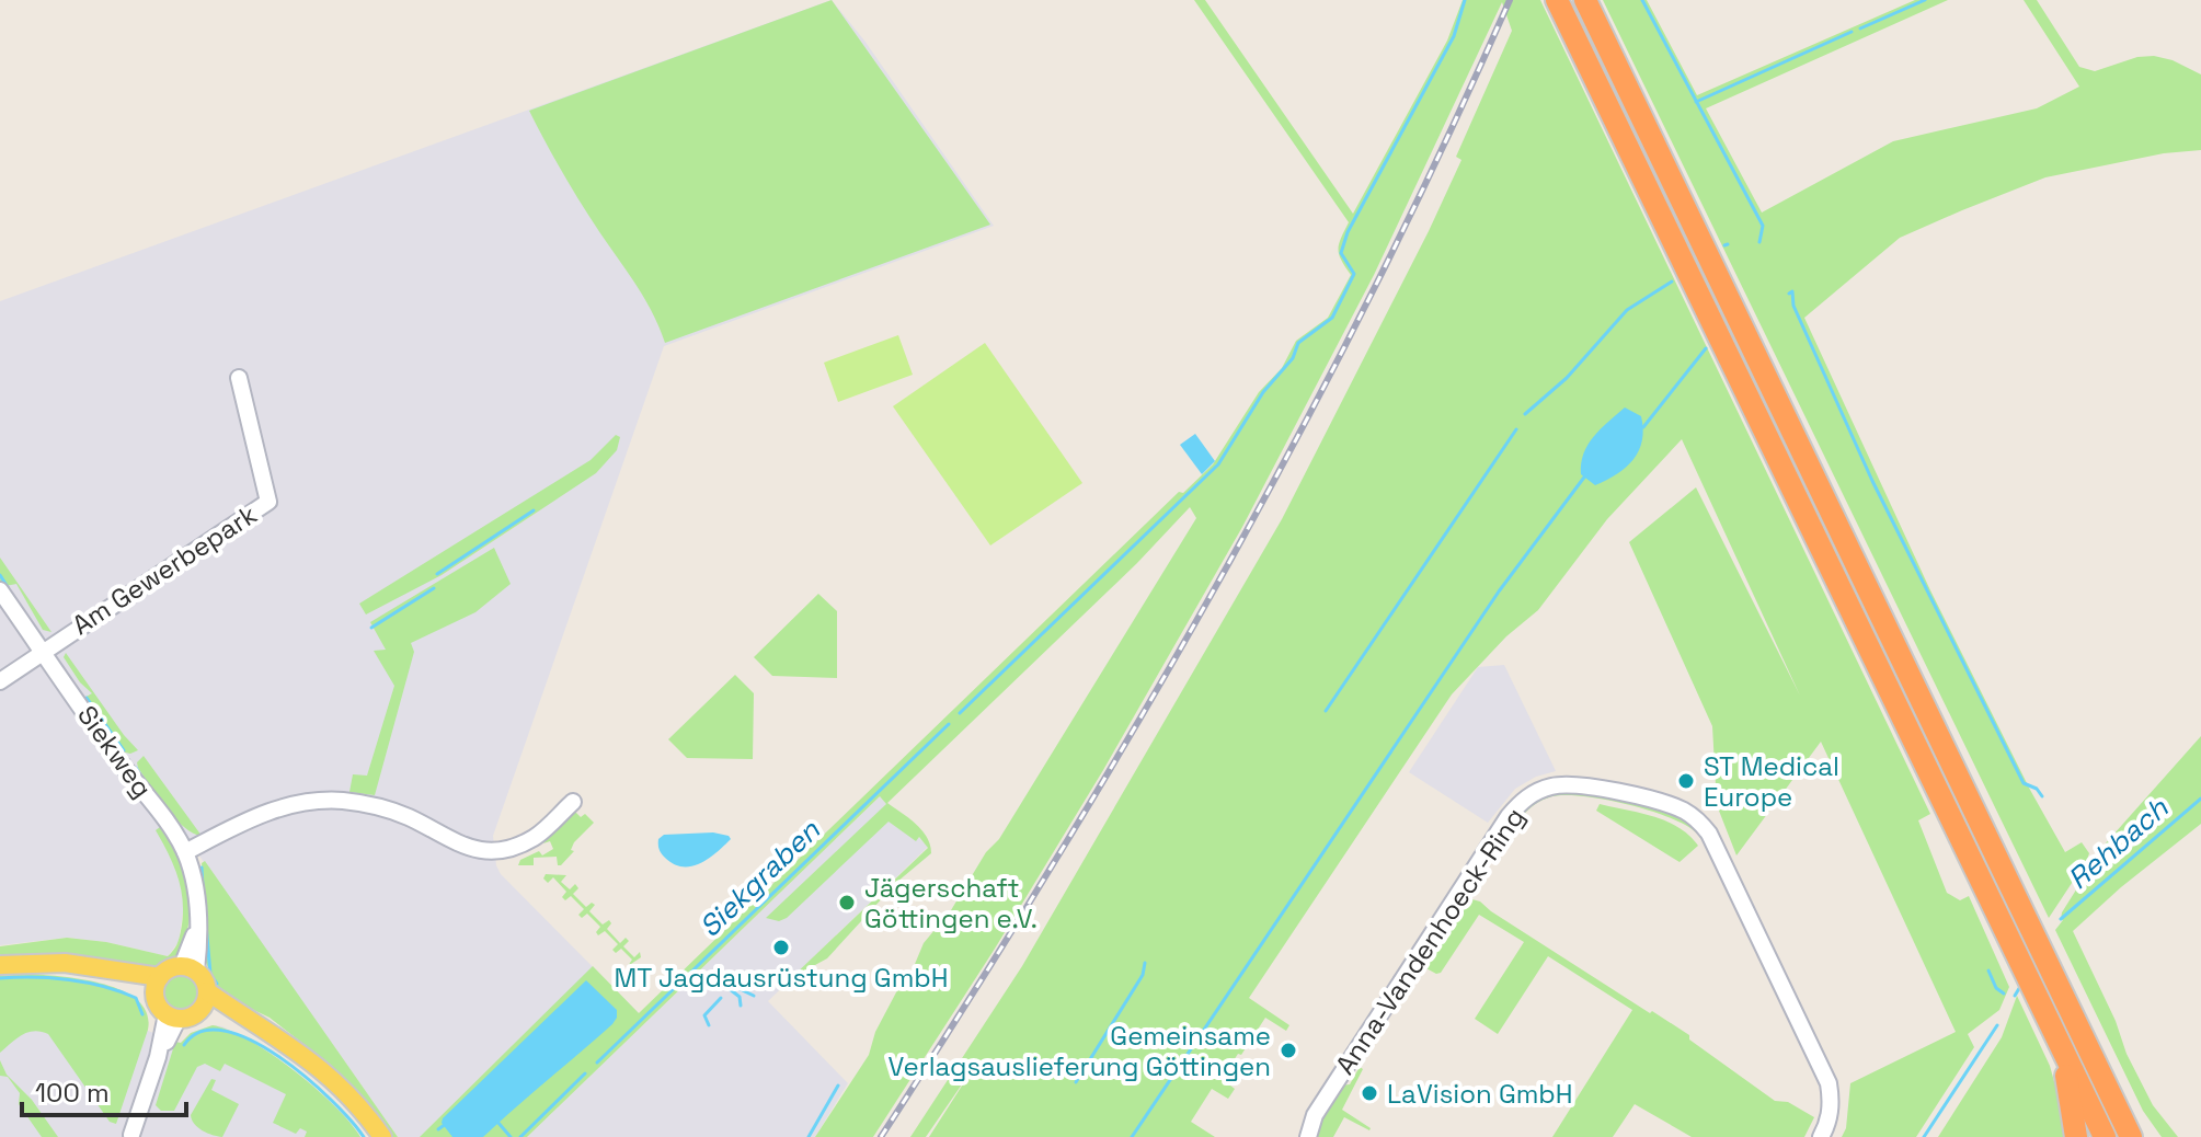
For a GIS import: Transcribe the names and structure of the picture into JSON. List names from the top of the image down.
{
  "streets": {
    "street": ["Am Gewerbepark", "Siekweg", "Anna-Vandenhoeck-Ring"]
  },
  "crossings": [
    ["Am Gewerbepark", "Siekweg"]
  ],
  "water": ["Rehbach", "Siekgraben"],
  "places": [
    "ST Medical Europe",
    "Jägerschaft Göttingen e.V.",
    "MT Jagdausrüstung GmbH",
    "Gemeinsame Verlagsauslieferung Göttingen",
    "LaVision GmbH"
  ],
  "scale_bar": "100 m"
}
